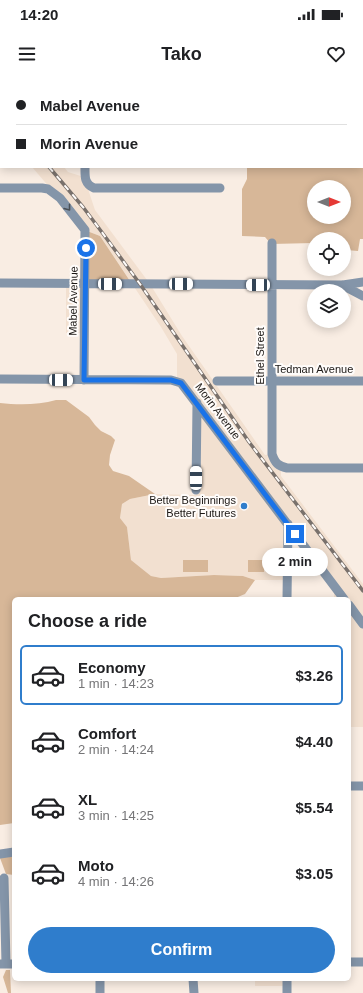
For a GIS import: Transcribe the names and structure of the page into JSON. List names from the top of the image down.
{
  "streets": {
    "street": [
      "Mabel Avenue",
      "Ethel Street",
      "Tedman Avenue",
      "Morin Avenue"
    ]
  },
  "crossings": [
    ["Mabel Avenue", "Morin Avenue"],
    ["Ethel Street", "Tedman Avenue"]
  ],
  "one_way": ["Mabel Avenue"],
  "places": ["Better Beginnings Better Futures"],
  "north": "right",
  "page": {
    "status": "14:20",
    "header": "Tako",
    "banner": ["Mabel Avenue", "Morin Avenue"],
    "bubble": "2 min",
    "heading": "Choose a ride",
    "list": [
      {
        "name": "Economy",
        "note": "1 min · 14:23",
        "value": "$3.26"
      },
      {
        "name": "Comfort",
        "note": "2 min · 14:24",
        "value": "$4.40"
      },
      {
        "name": "XL",
        "note": "3 min · 14:25",
        "value": "$5.54"
      },
      {
        "name": "Moto",
        "note": "4 min · 14:26",
        "value": "$3.05"
      }
    ],
    "buttons": "Confirm"
  }
}
